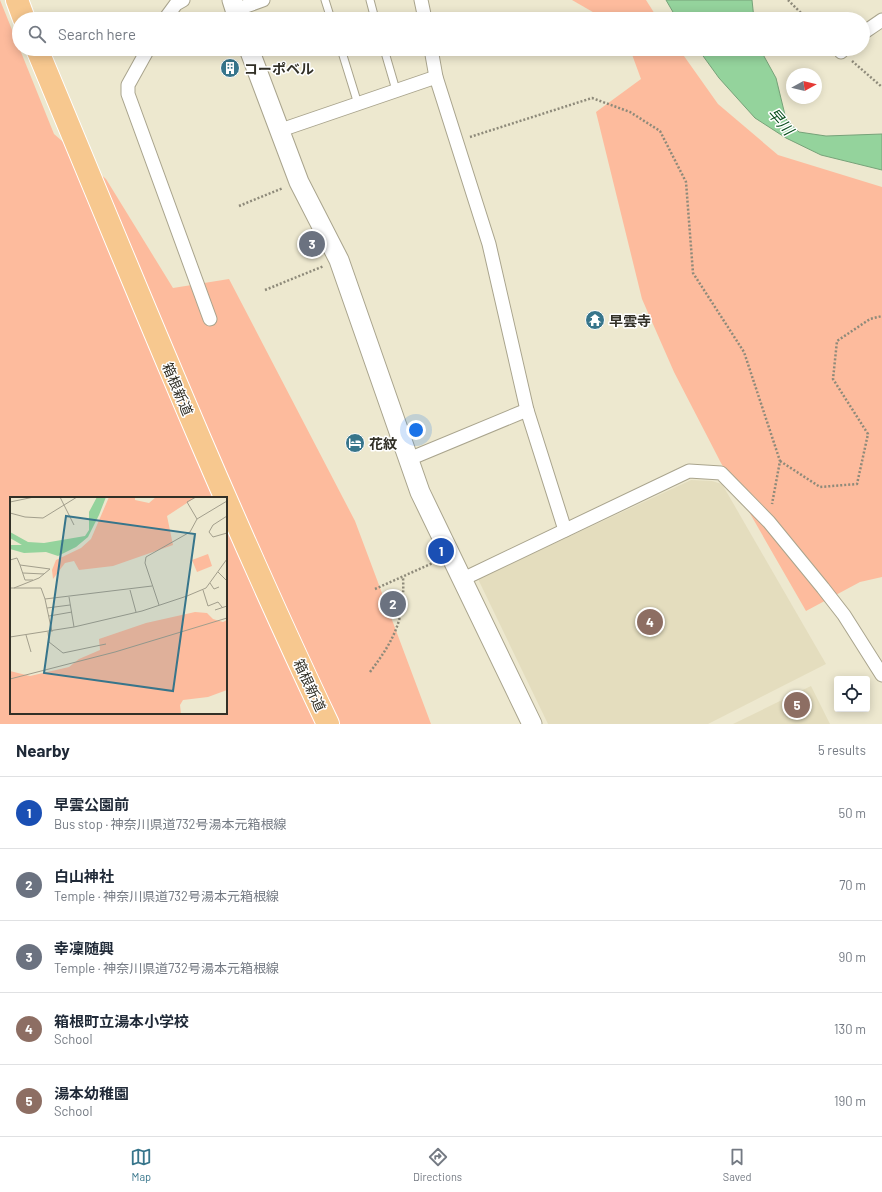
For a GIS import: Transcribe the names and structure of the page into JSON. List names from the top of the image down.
{
  "streets": {
    "highway": ["箱根新道"]
  },
  "water": ["早川"],
  "places": {
    "building": ["コーポベル"],
    "temple": ["早雲寺"],
    "hotel": ["花紋"]
  },
  "north": "right",
  "page": {
    "search": "Search here",
    "pins": [
      "3",
      "1",
      "2",
      "4",
      "5"
    ],
    "heading": ["Nearby", "5 results"],
    "list": [
      {
        "mark": "1",
        "name": "早雲公園前",
        "note": "Bus stop · 神奈川県道732号湯本元箱根線",
        "value": "50 m"
      },
      {
        "mark": "2",
        "name": "白山神社",
        "note": "Temple · 神奈川県道732号湯本元箱根線",
        "value": "70 m"
      },
      {
        "mark": "3",
        "name": "幸凜随興",
        "note": "Temple · 神奈川県道732号湯本元箱根線",
        "value": "90 m"
      },
      {
        "mark": "4",
        "name": "箱根町立湯本小学校",
        "note": "School",
        "value": "130 m"
      },
      {
        "mark": "5",
        "name": "湯本幼稚園",
        "note": "School",
        "value": "190 m"
      }
    ],
    "nav": ["Map", "Directions", "Saved"]
  }
}
